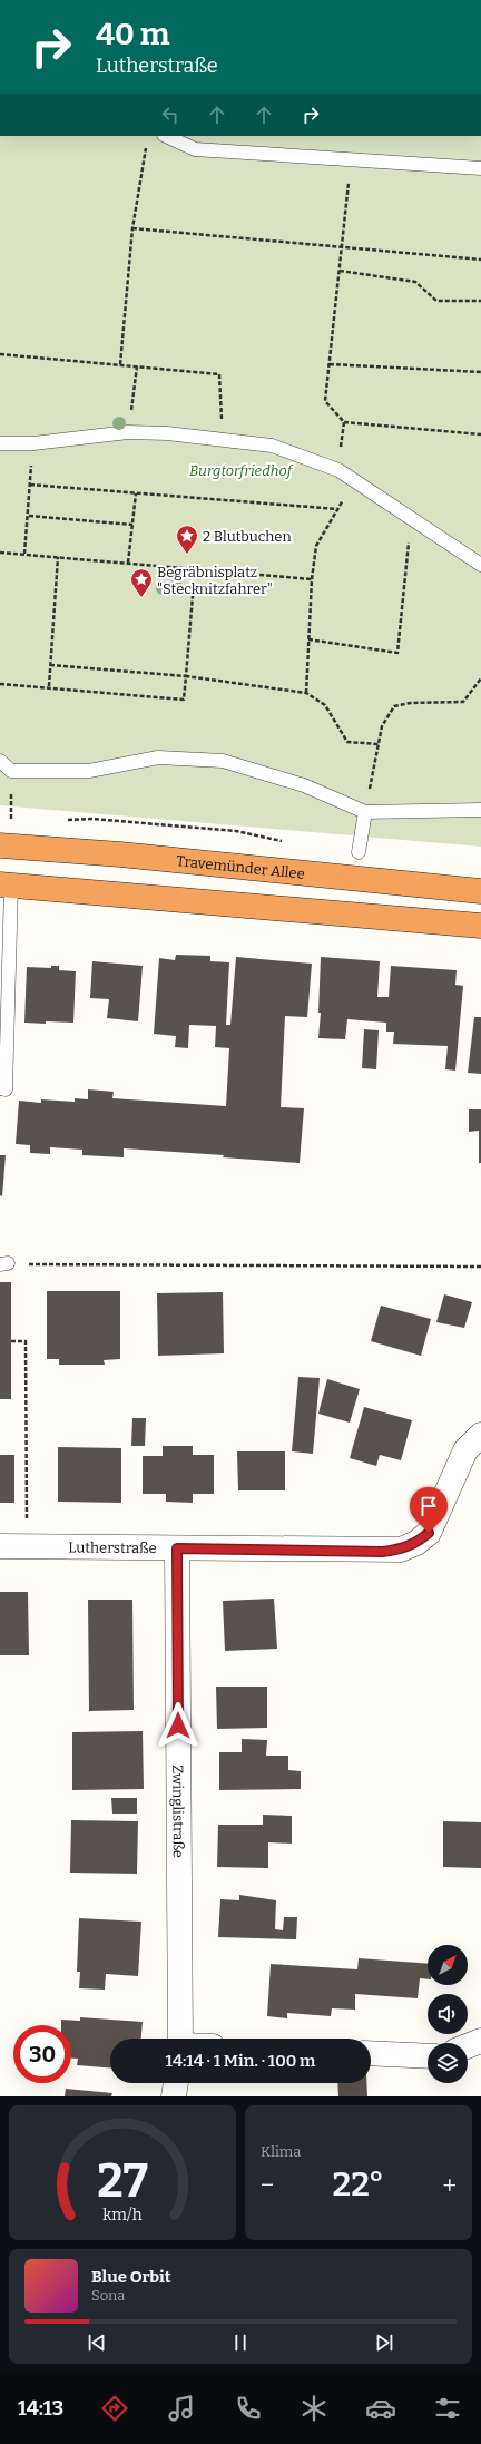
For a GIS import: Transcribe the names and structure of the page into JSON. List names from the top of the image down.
{
  "streets": {
    "highway": ["Travemünder Allee"],
    "street": ["Lutherstraße", "Zwinglistraße"]
  },
  "crossings": [
    ["Lutherstraße", "Zwinglistraße"]
  ],
  "parks": ["Burgtorfriedhof"],
  "places": {
    "place": ["2 Blutbuchen", "Begräbnisplatz \"Stecknitzfahrer\""]
  },
  "north": "top right",
  "page": {
    "turn": ["40 m", "Lutherstraße"],
    "limit": "30",
    "trip": "14:14 · 1 Min. · 100 m",
    "tile": "Klima",
    "heat": ["−", "22°", "+"],
    "song": ["Blue Orbit", "Sona"],
    "tabs": "14:13",
    "gauge": ["27", "km/h"]
  }
}
